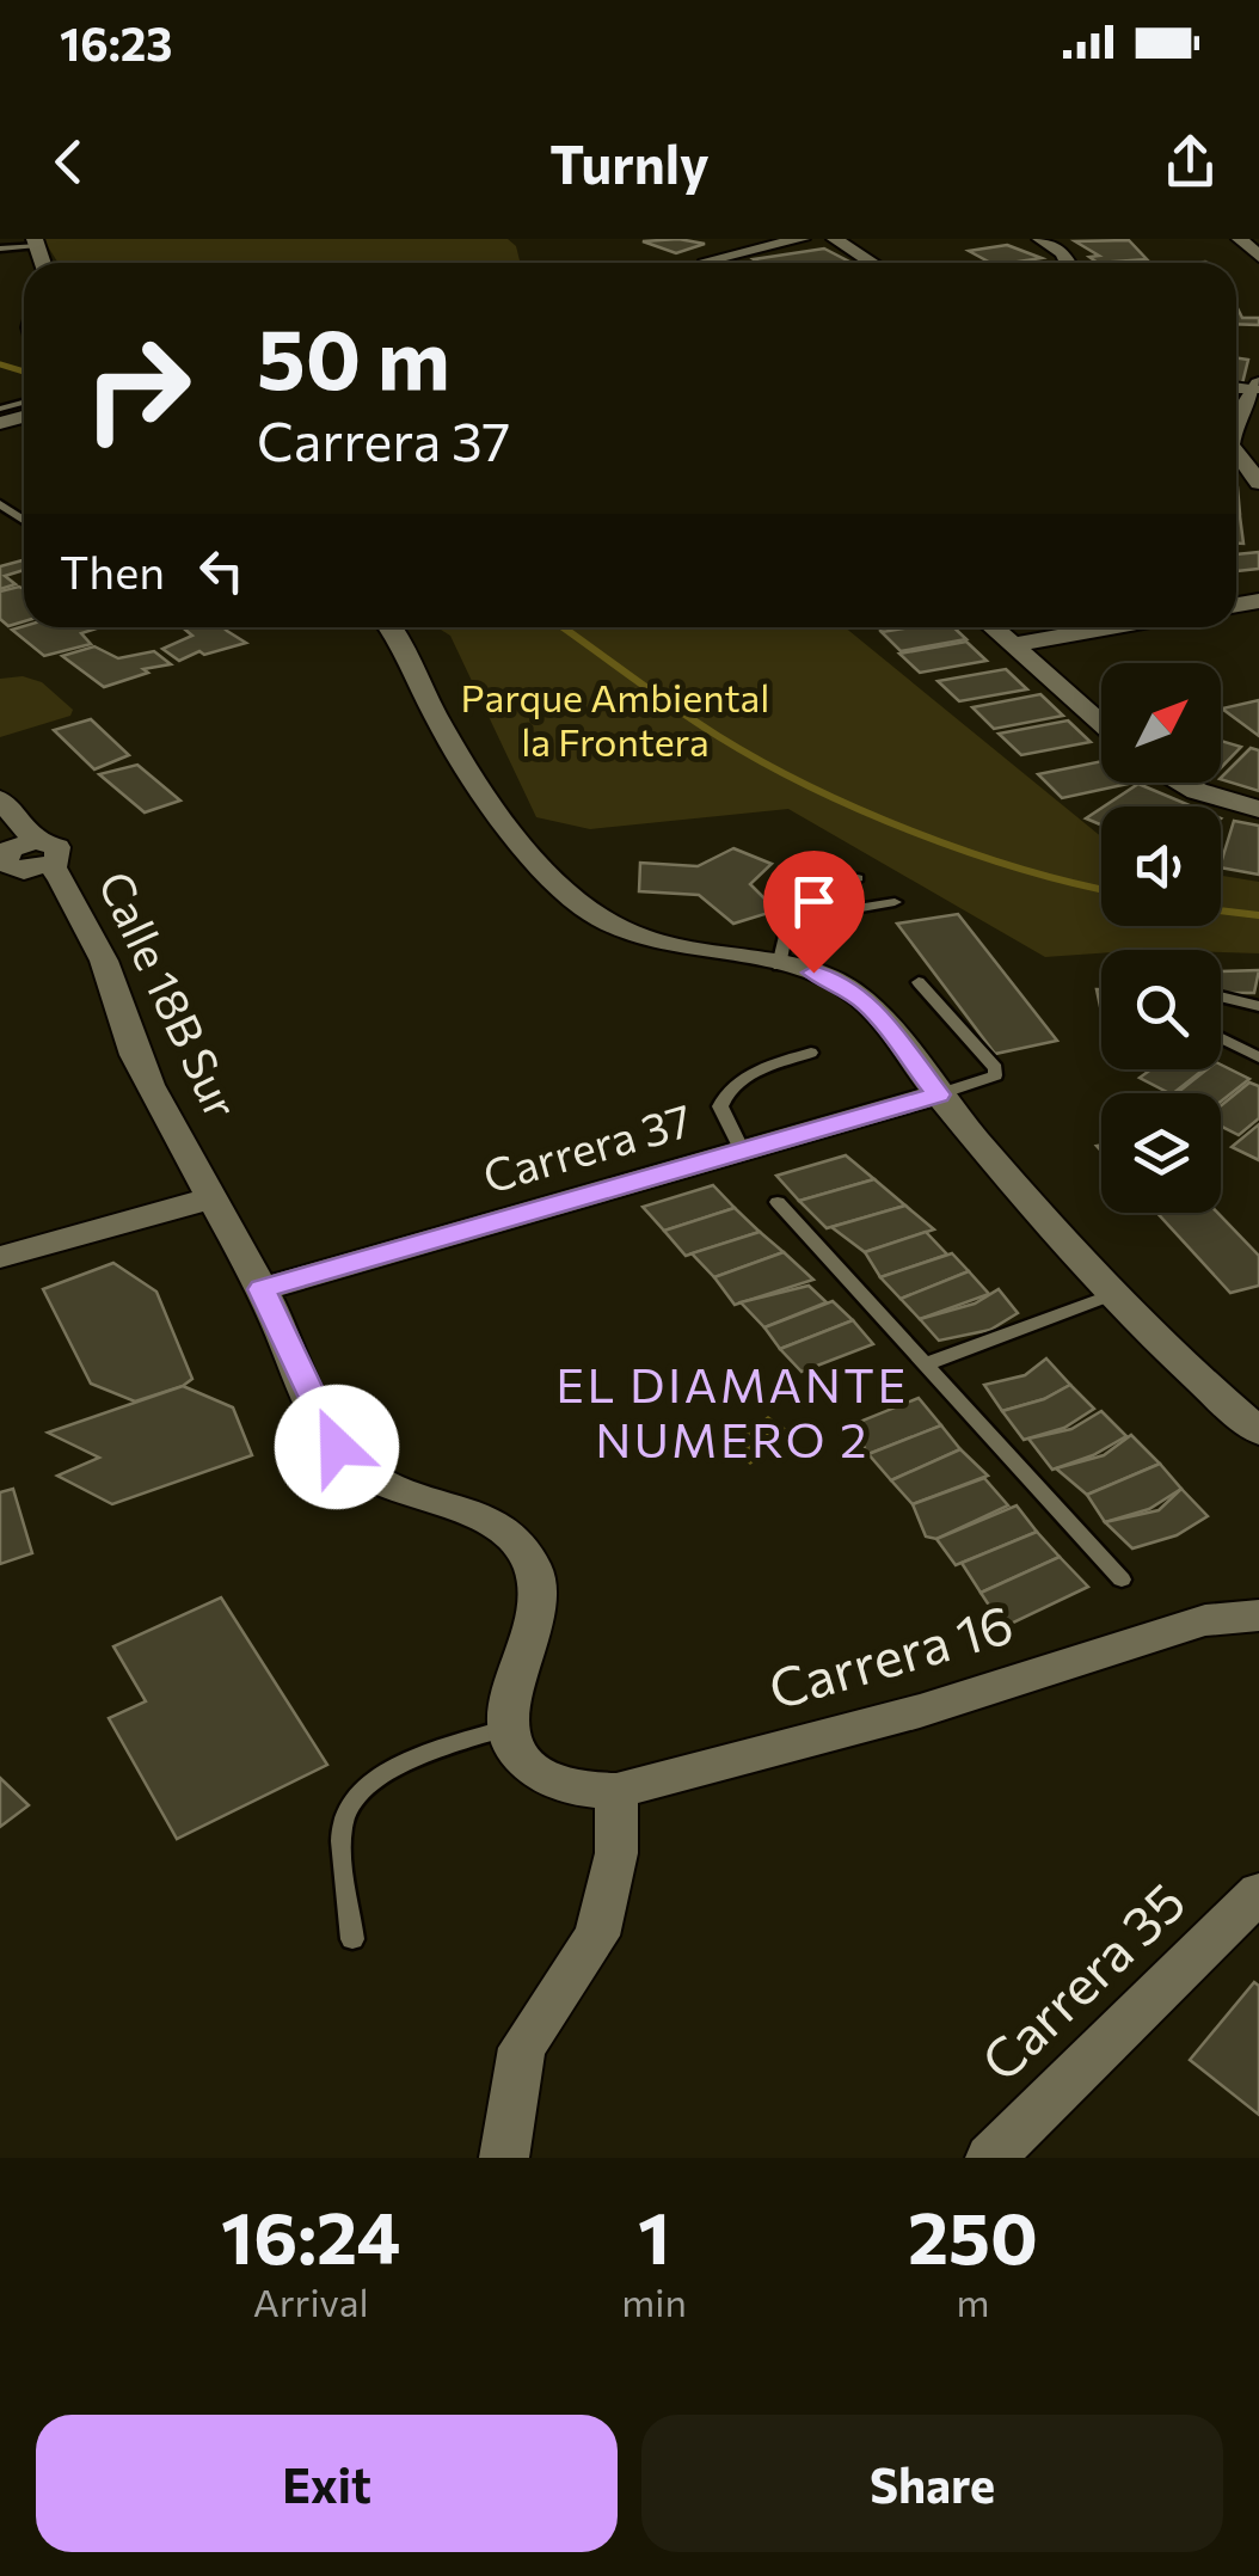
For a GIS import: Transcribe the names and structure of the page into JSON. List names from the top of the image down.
{
  "streets": {
    "street": [
      "Calle 18B Sur",
      "Carrera 37",
      "Carrera 16",
      "Carrera 35"
    ]
  },
  "crossings": [
    ["Calle 18B Sur", "Carrera 37"],
    ["Calle 18B Sur", "Carrera 16"]
  ],
  "districts": ["EL DIAMANTE NUMERO 2"],
  "parks": ["Parque Ambiental la Frontera"],
  "north": "top right",
  "page": {
    "status": "16:23",
    "header": "Turnly",
    "turn": ["50 m", "Carrera 37"],
    "then": "Then",
    "eta": [
      "16:24",
      "Arrival",
      "1",
      "min",
      "250",
      "m"
    ],
    "buttons": ["Exit", "Share"]
  }
}
